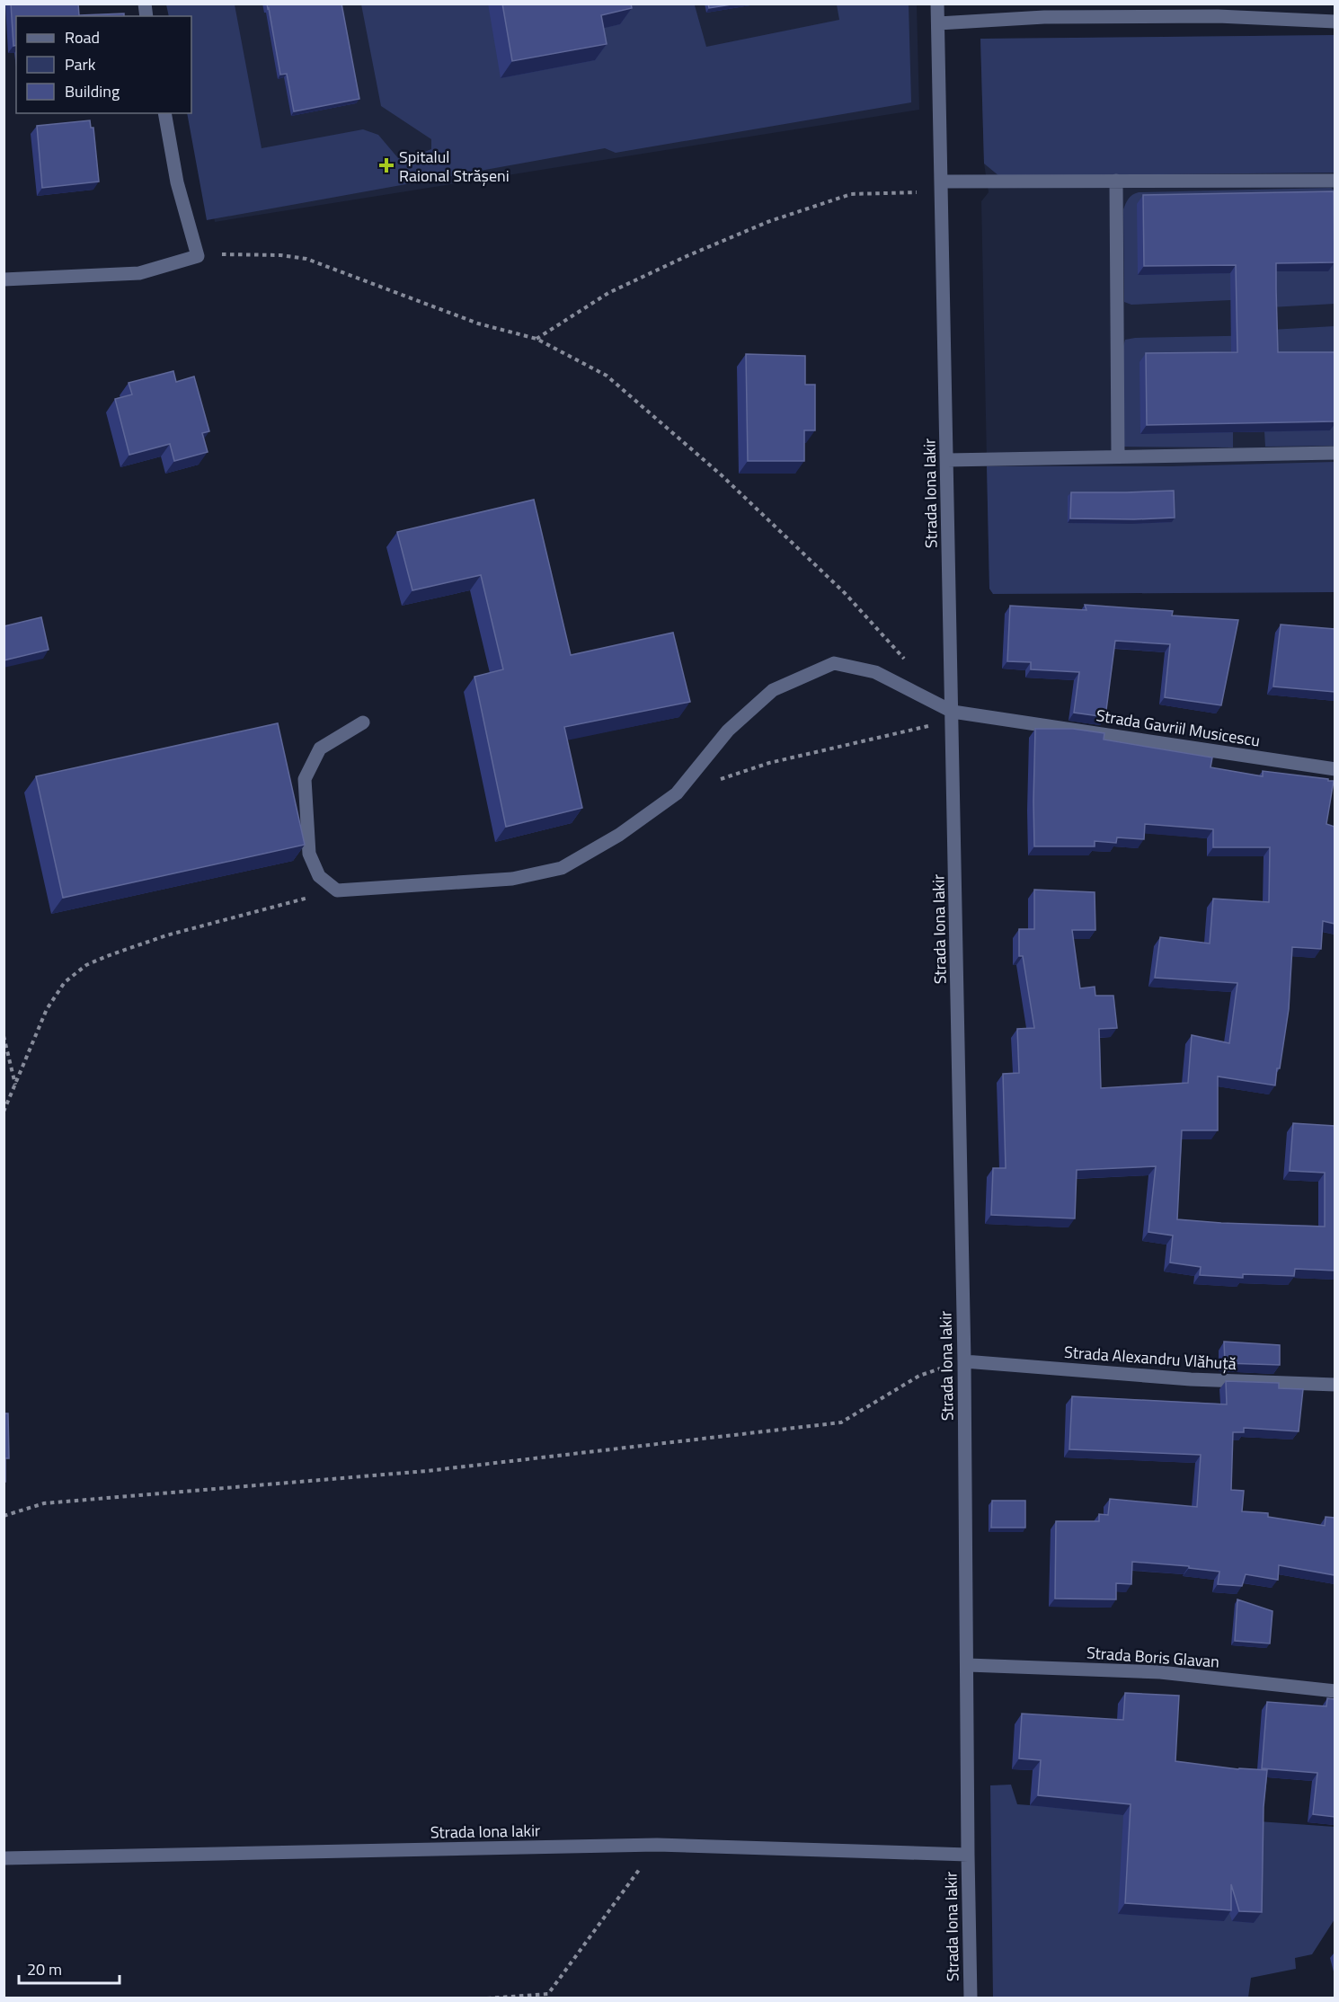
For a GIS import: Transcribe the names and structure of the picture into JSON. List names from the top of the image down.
{
  "streets": {
    "street": [
      "Strada Iona Iakir",
      "Strada Gavriil Musicescu",
      "Strada Alexandru Vlăhuță",
      "Strada Boris Glavan"
    ]
  },
  "crossings": [
    ["Strada Iona Iakir", "Strada Gavriil Musicescu"],
    ["Strada Iona Iakir", "Strada Alexandru Vlăhuță"],
    ["Strada Iona Iakir", "Strada Boris Glavan"]
  ],
  "places": {
    "health": ["Spitalul Raional Strășeni"]
  },
  "legend": ["Road", "Park", "Building"],
  "scale_bar": "20 m"
}
